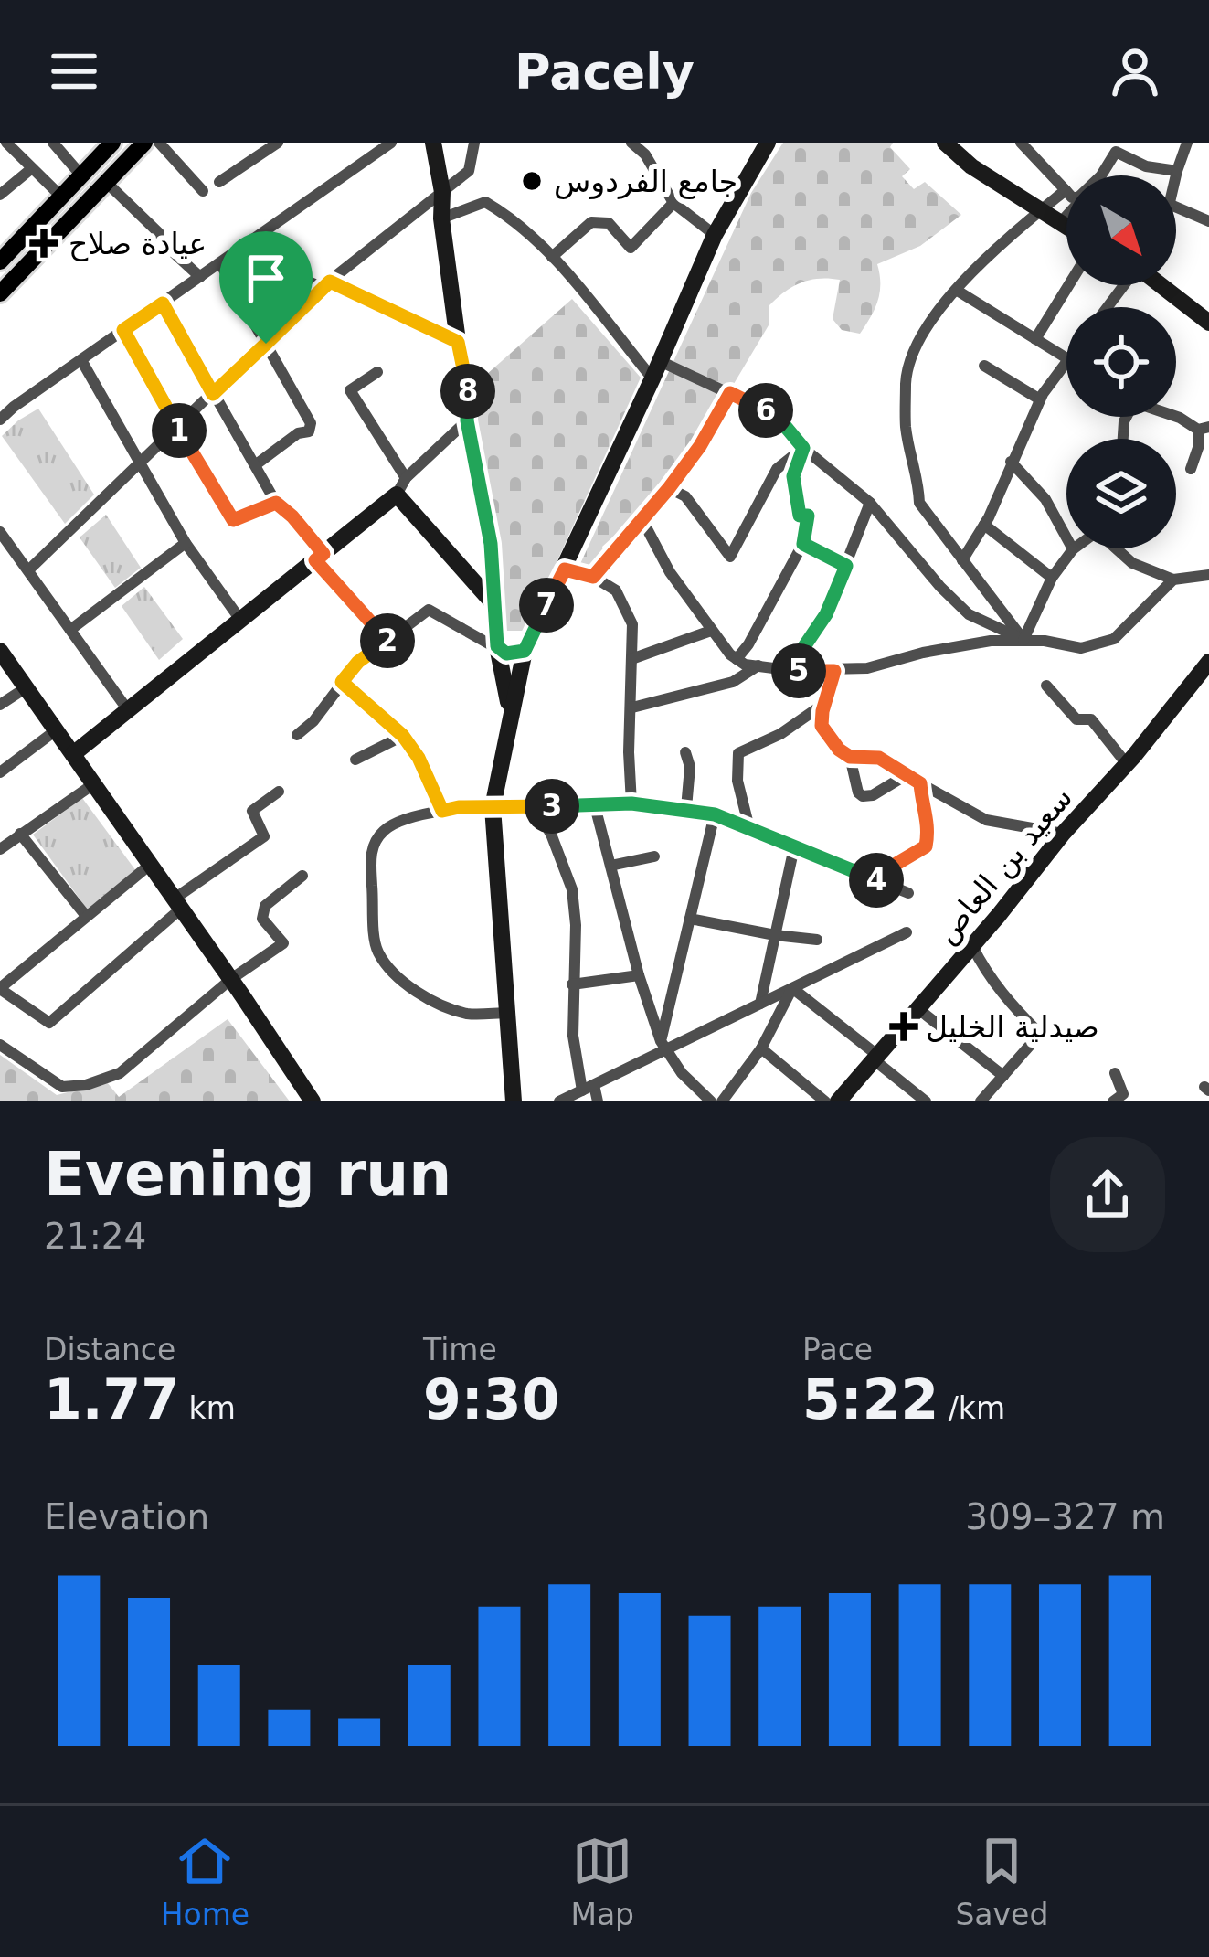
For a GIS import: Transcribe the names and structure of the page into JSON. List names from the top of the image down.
{
  "streets": {
    "main road": ["سعيد بن العاص"]
  },
  "places": {
    "other": ["جامع الفردوس"],
    "health": ["عيادة صلاح", "صيدلية الخليل"]
  },
  "north": "bottom right",
  "page": {
    "header": "Pacely",
    "pins": [
      "8",
      "6",
      "1",
      "7",
      "2",
      "5",
      "3",
      "4"
    ],
    "heading": ["Evening run", "21:24"],
    "stats": [
      ["Distance", "1.77 km"],
      ["Time", "9:30"],
      ["Pace", "5:22 /km"]
    ],
    "chart": ["Elevation", "309–327 m"],
    "tabs": ["Home", "Map", "Saved"]
  }
}
